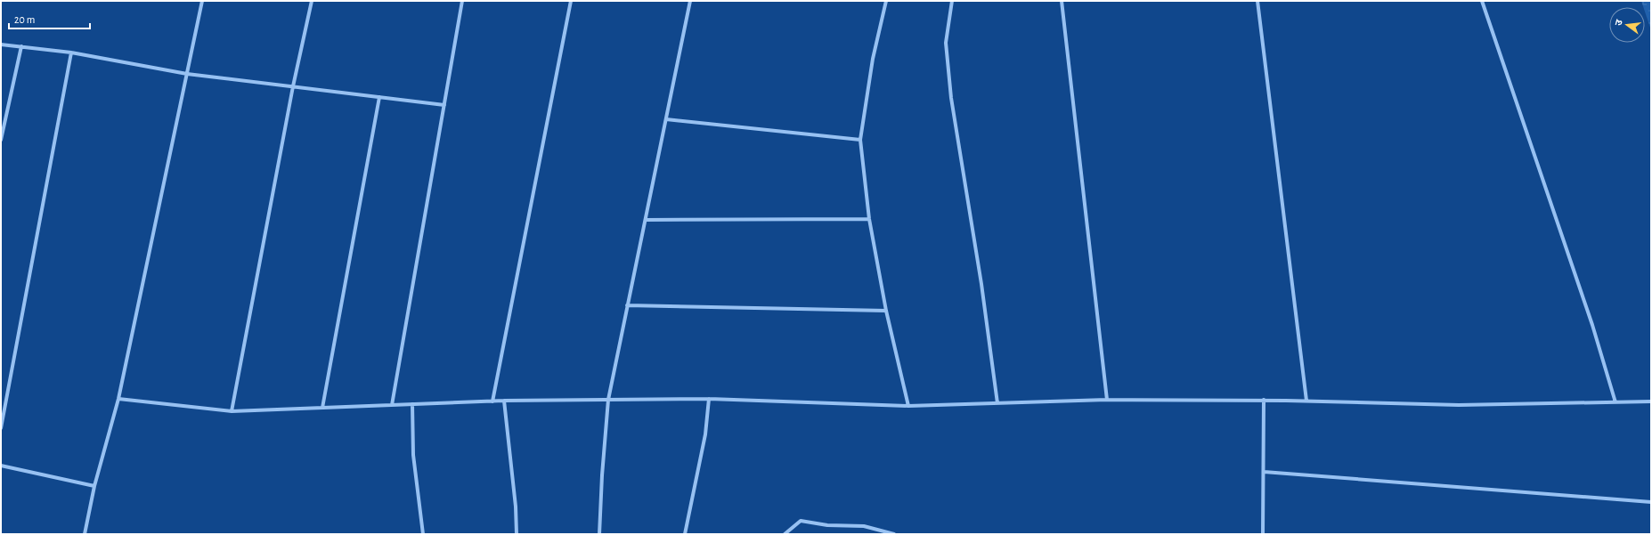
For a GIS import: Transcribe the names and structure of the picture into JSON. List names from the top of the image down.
{
  "scale_bar": "20 m",
  "north": "left"
}
